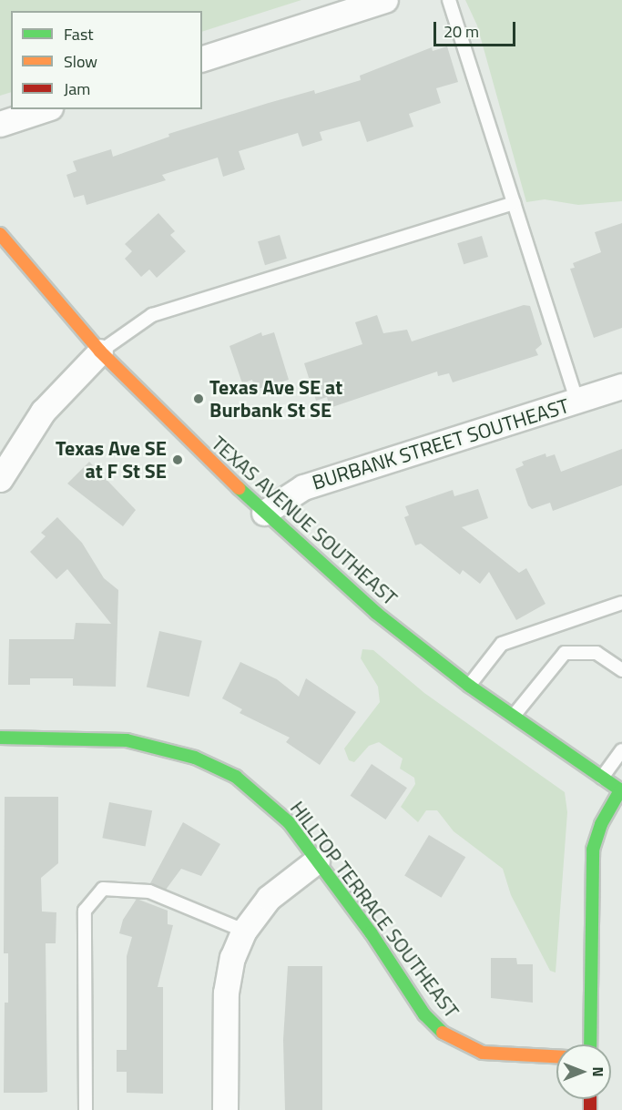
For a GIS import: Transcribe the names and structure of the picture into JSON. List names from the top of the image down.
{
  "streets": {
    "street": ["BURBANK STREET SOUTHEAST", "TEXAS AVENUE SOUTHEAST", "HILLTOP TERRACE SOUTHEAST"]
  },
  "crossings": [
    ["BURBANK STREET SOUTHEAST", "TEXAS AVENUE SOUTHEAST"]
  ],
  "places": ["Texas Ave SE at Burbank St SE", "Texas Ave SE at F St SE"],
  "legend": ["Fast", "Slow", "Jam"],
  "scale_bar": "20 m",
  "north": "right"
}
